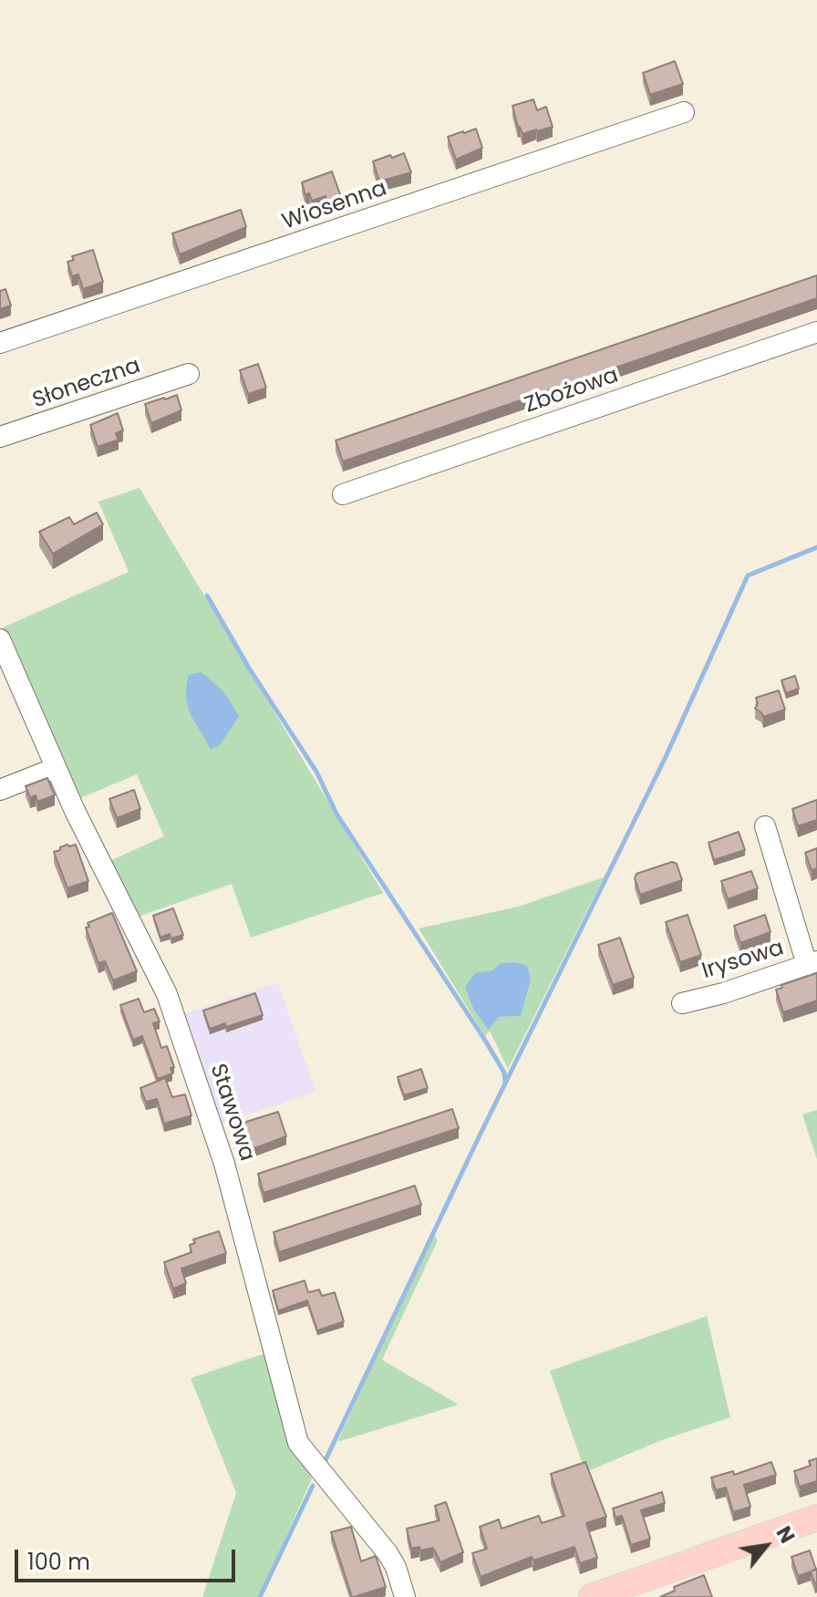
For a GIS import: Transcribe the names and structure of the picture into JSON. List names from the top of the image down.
{
  "streets": {
    "street": [
      "Wiosenna",
      "Słoneczna",
      "Zbożowa",
      "Irysowa",
      "Stawowa"
    ]
  },
  "scale_bar": "100 m",
  "north": "top right"
}
